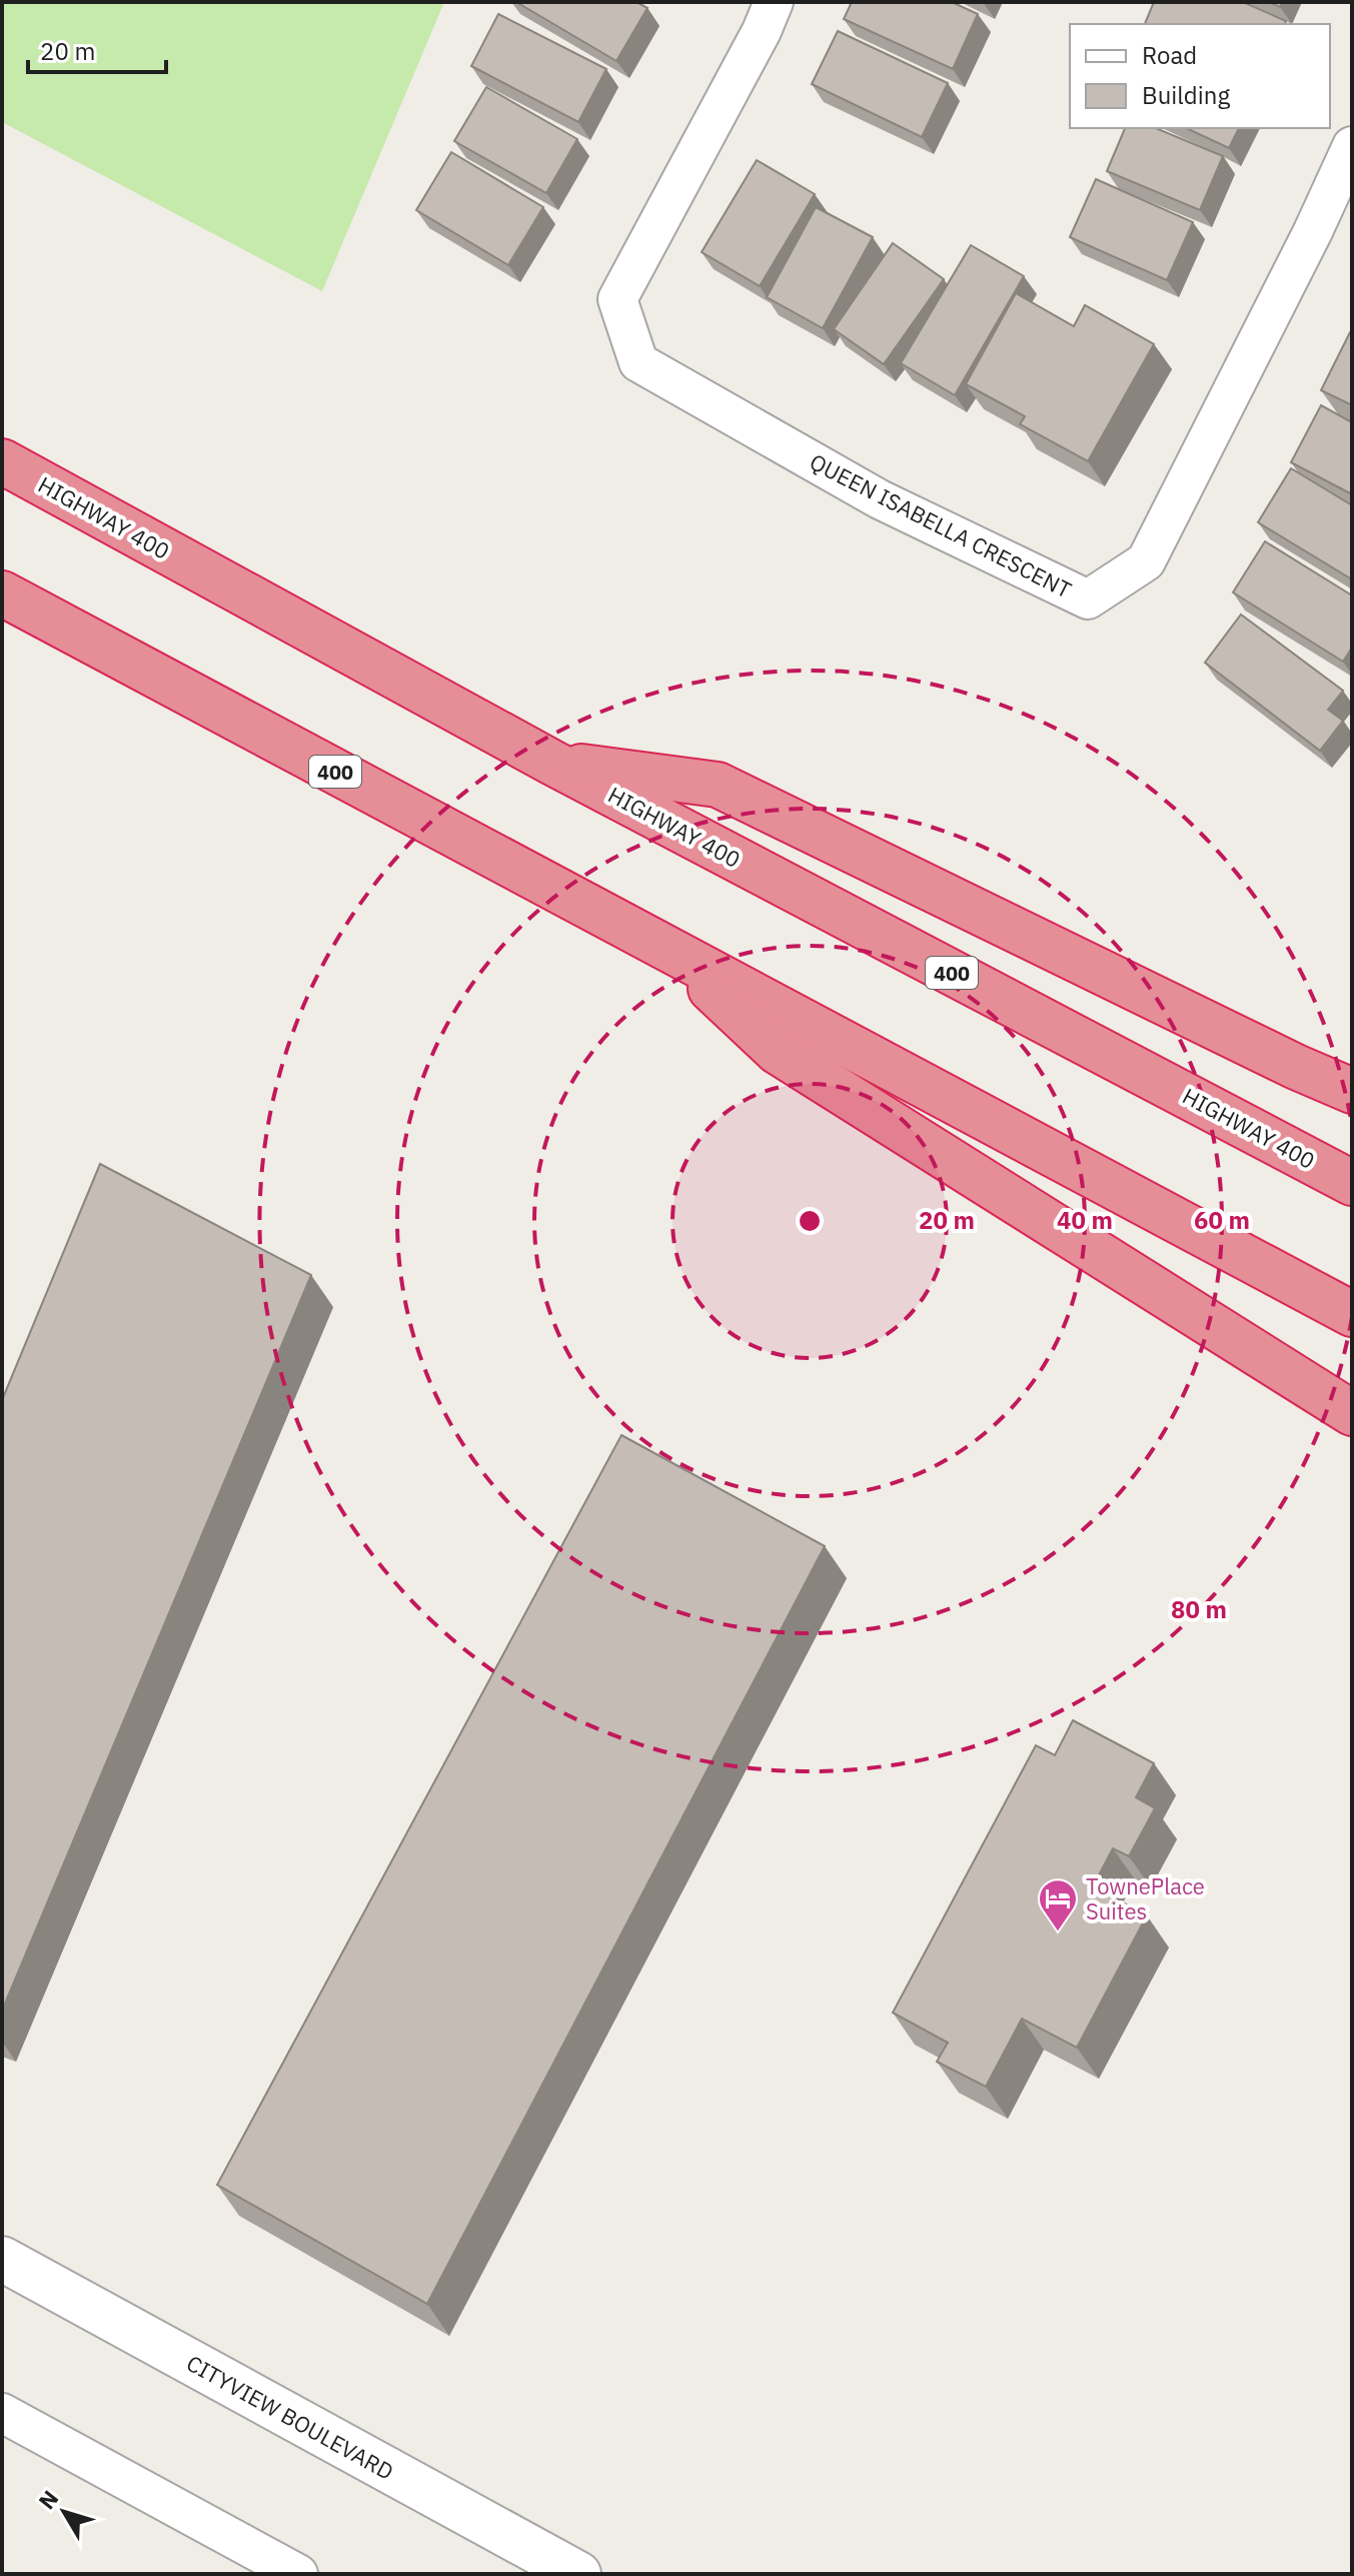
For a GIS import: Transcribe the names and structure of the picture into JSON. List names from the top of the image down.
{
  "streets": {
    "highway": ["HIGHWAY 400", "400"],
    "street": ["QUEEN ISABELLA CRESCENT", "CITYVIEW BOULEVARD"]
  },
  "places": {
    "hotel": ["TownePlace Suites"]
  },
  "legend": ["Road", "Building"],
  "scale_bar": "20 m",
  "north": "top left",
  "rings": [
    "20 m",
    "40 m",
    "60 m",
    "80 m"
  ]
}
